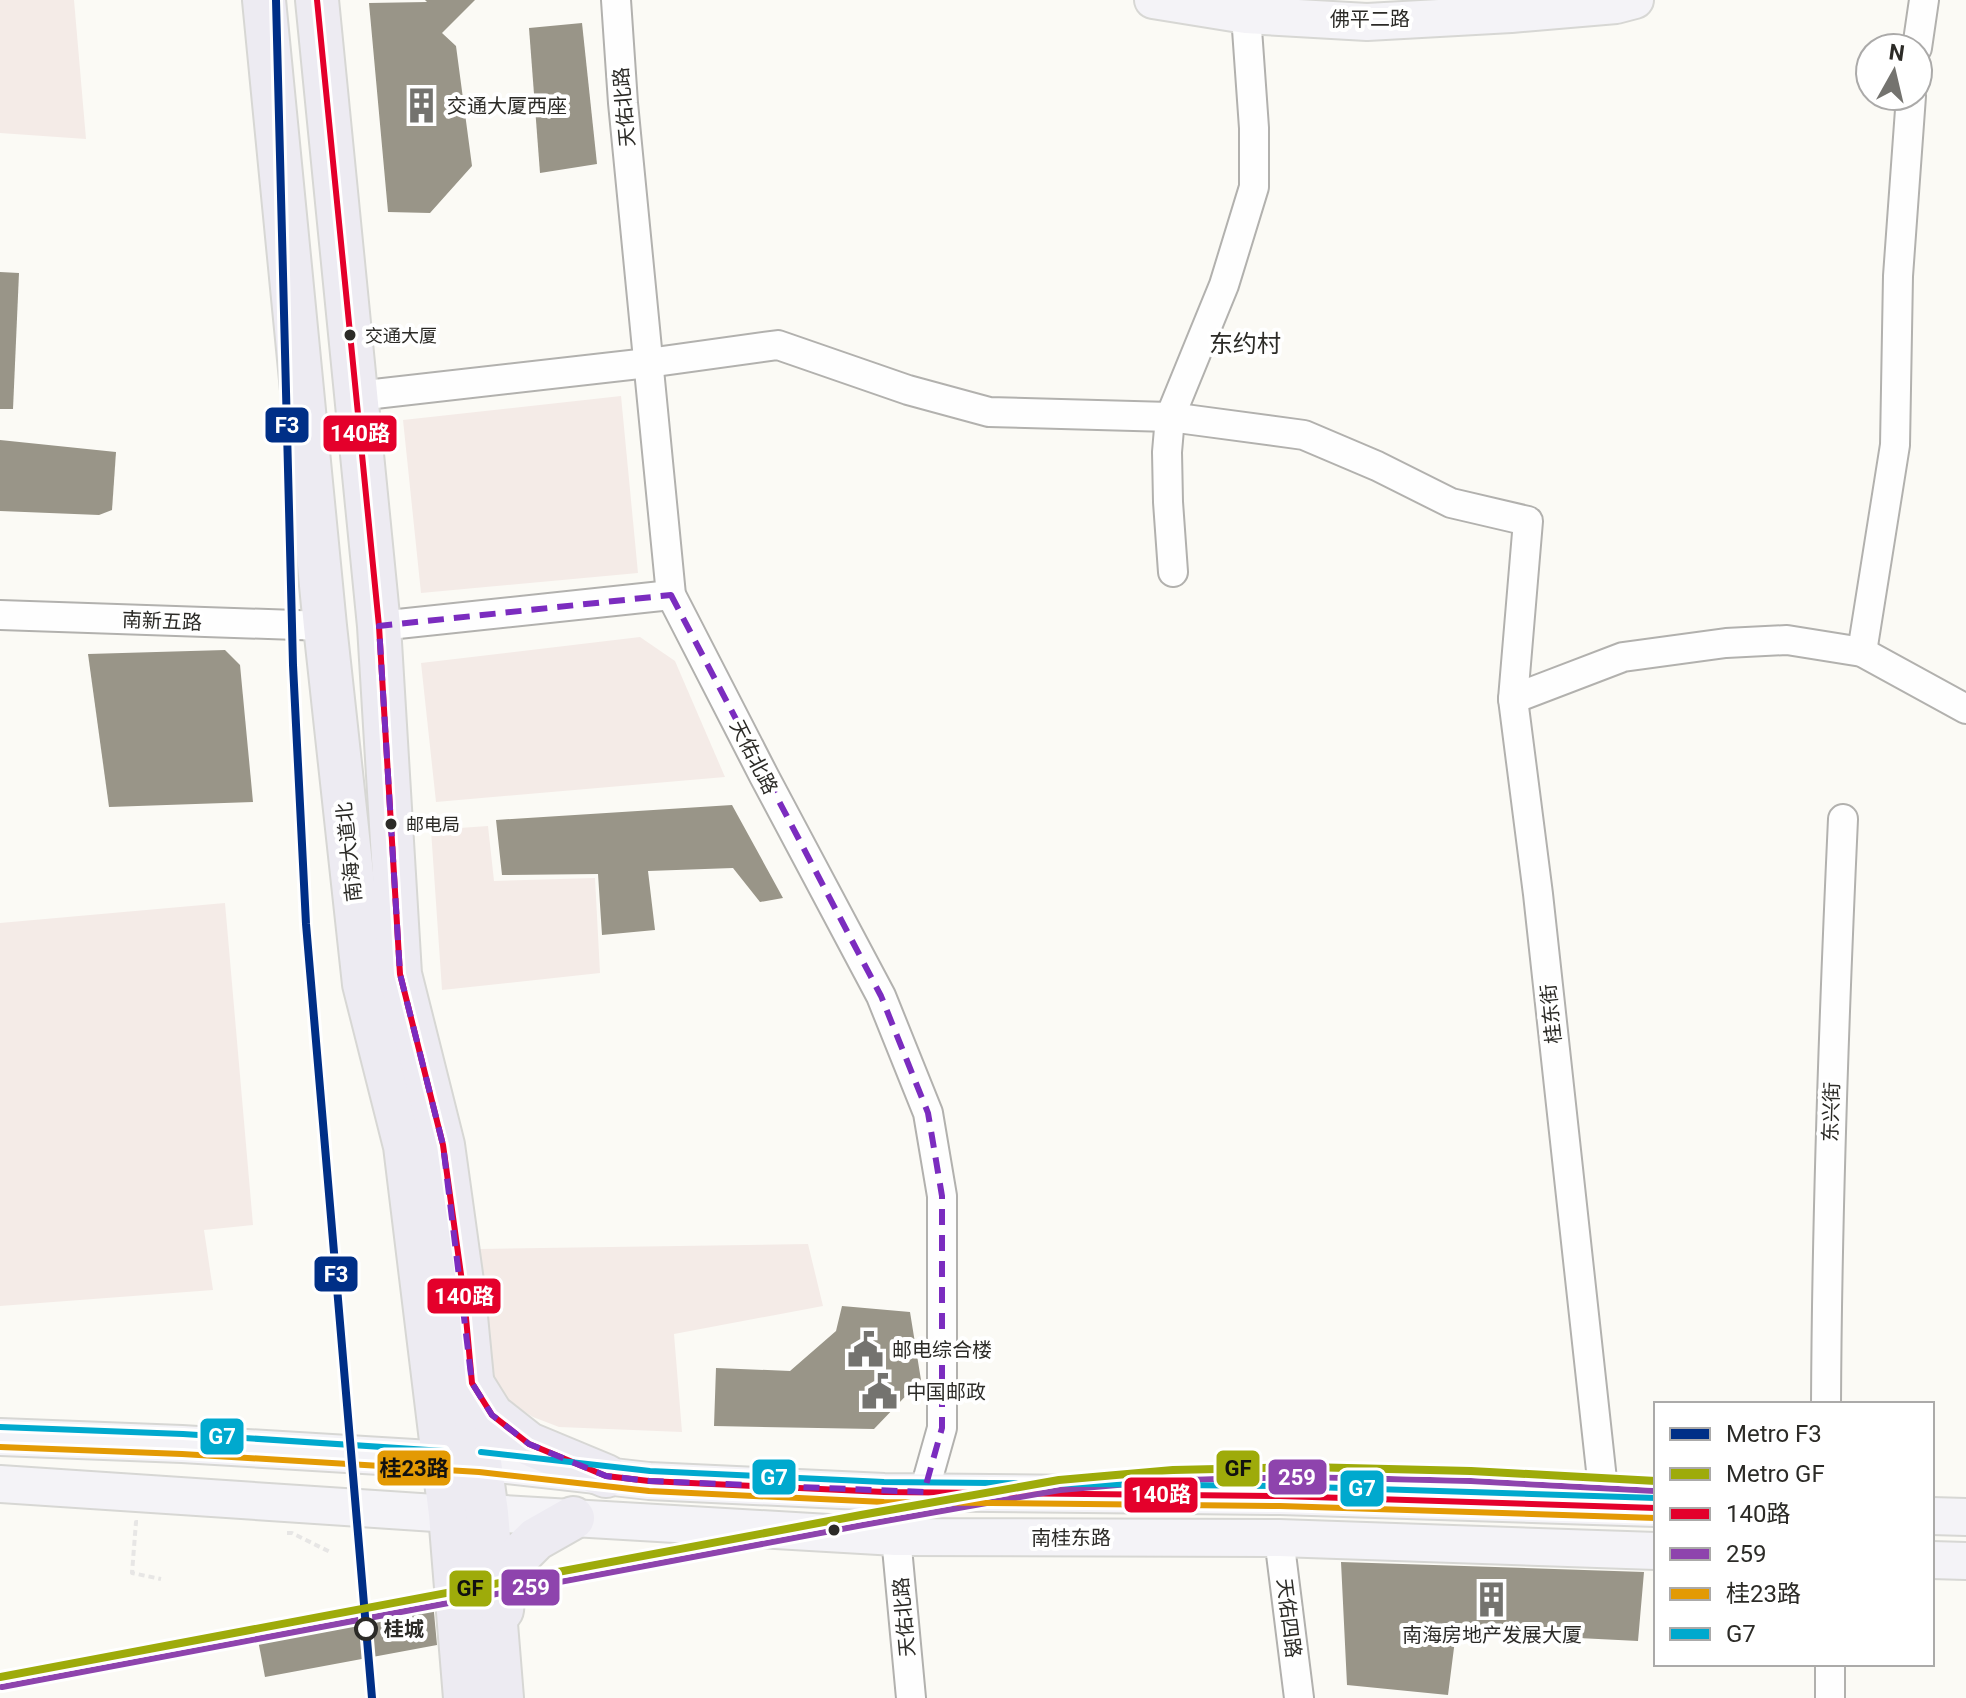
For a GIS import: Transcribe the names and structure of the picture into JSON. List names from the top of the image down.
{
  "streets": {
    "highway": ["南海大道北"],
    "main road": ["佛平二路", "南桂东路"],
    "street": [
      "天佑北路",
      "南新五路",
      "桂东街",
      "东兴街",
      "天佑四路"
    ]
  },
  "crossings": [
    ["天佑北路", "南桂东路"],
    ["南新五路", "南海大道北"],
    ["南海大道北", "南桂东路"],
    ["南桂东路", "天佑四路"]
  ],
  "districts": ["东约村"],
  "places": {
    "building": ["交通大厦西座", "南海房地产发展大厦"],
    "other": ["交通大厦", "邮电局", "桂城"],
    "public building": ["邮电综合楼", "中国邮政"]
  },
  "lines": [
    "metro line F3",
    "transit line 140路",
    "transit line G7",
    "transit line 桂23路",
    "metro line GF",
    "transit line 259"
  ],
  "legend": [
    "Metro F3",
    "Metro GF",
    "140路",
    "259",
    "桂23路",
    "G7"
  ],
  "north": "top"
}
